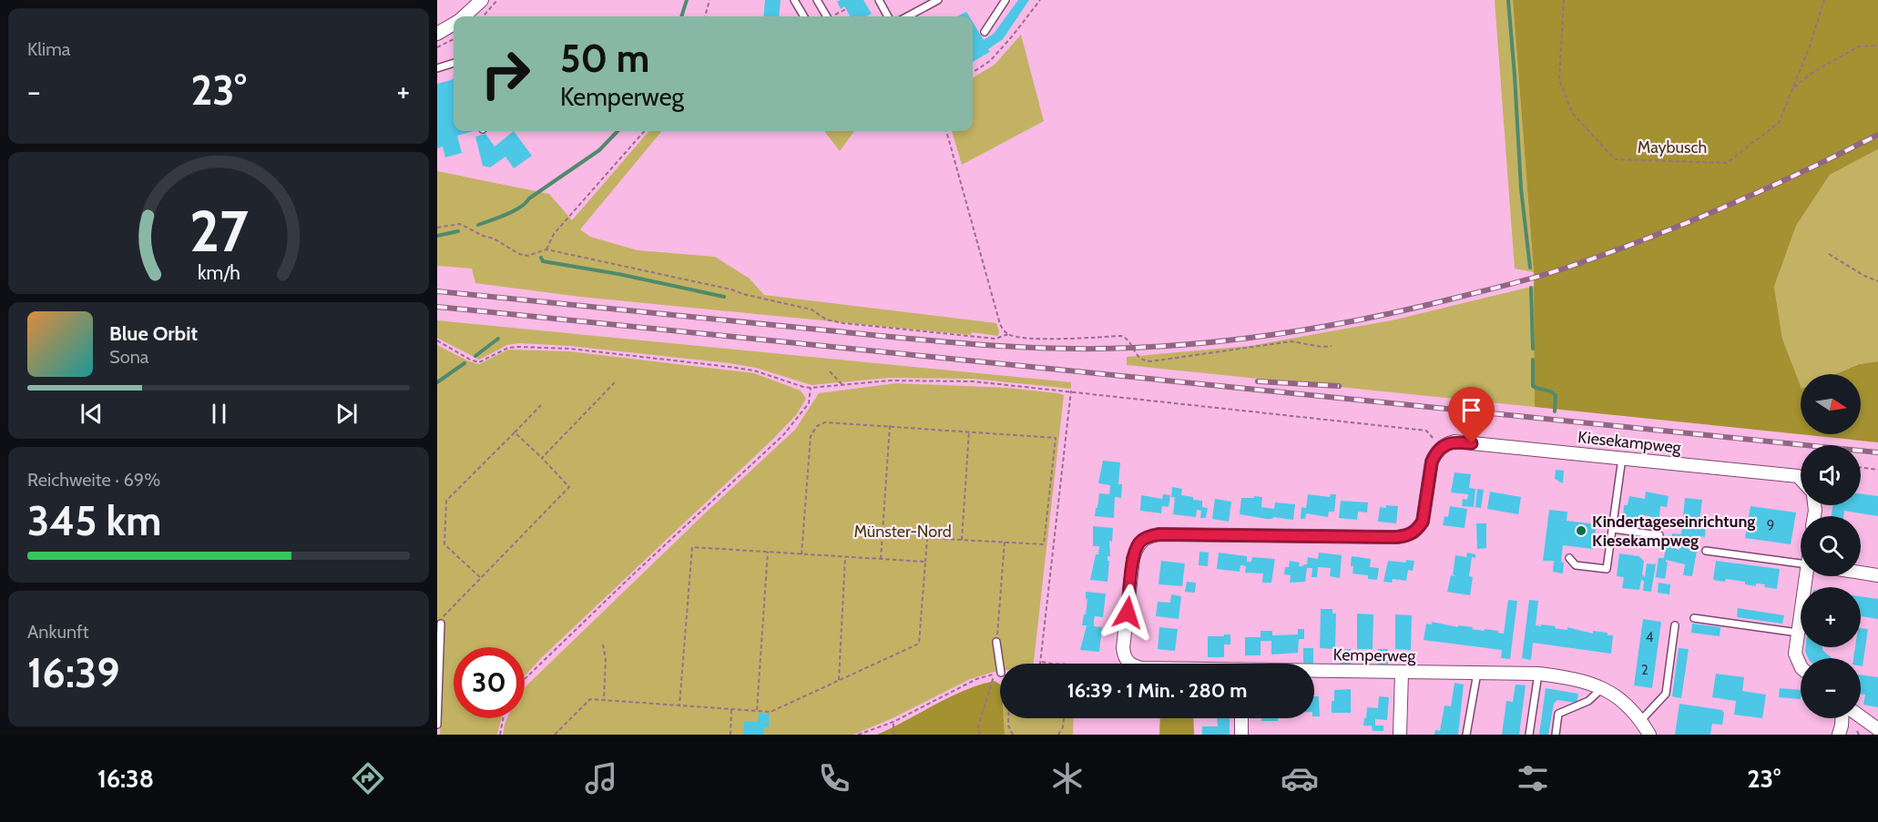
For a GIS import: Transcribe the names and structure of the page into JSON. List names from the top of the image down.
{
  "streets": {
    "street": ["Kiesekampweg", "Kemperweg"]
  },
  "crossings": [
    ["Kiesekampweg", "Kemperweg"]
  ],
  "parks": ["Maybusch", "Münster-Nord"],
  "places": ["Kindertageseinrichtung Kiesekampweg"],
  "house_numbers": ["9", "4", "2"],
  "north": "right",
  "page": {
    "tile": [
      "Klima",
      ["Reichweite · 69%", "345 km"],
      ["Ankunft", "16:39"]
    ],
    "turn": ["50 m", "Kemperweg"],
    "heat": ["−", "23°", "+"],
    "song": ["Blue Orbit", "Sona"],
    "map_buttons": ["+", "−"],
    "limit": "30",
    "trip": "16:39 · 1 Min. · 280 m",
    "tabs": ["16:38", "23°"],
    "gauge": ["27", "km/h"]
  }
}
